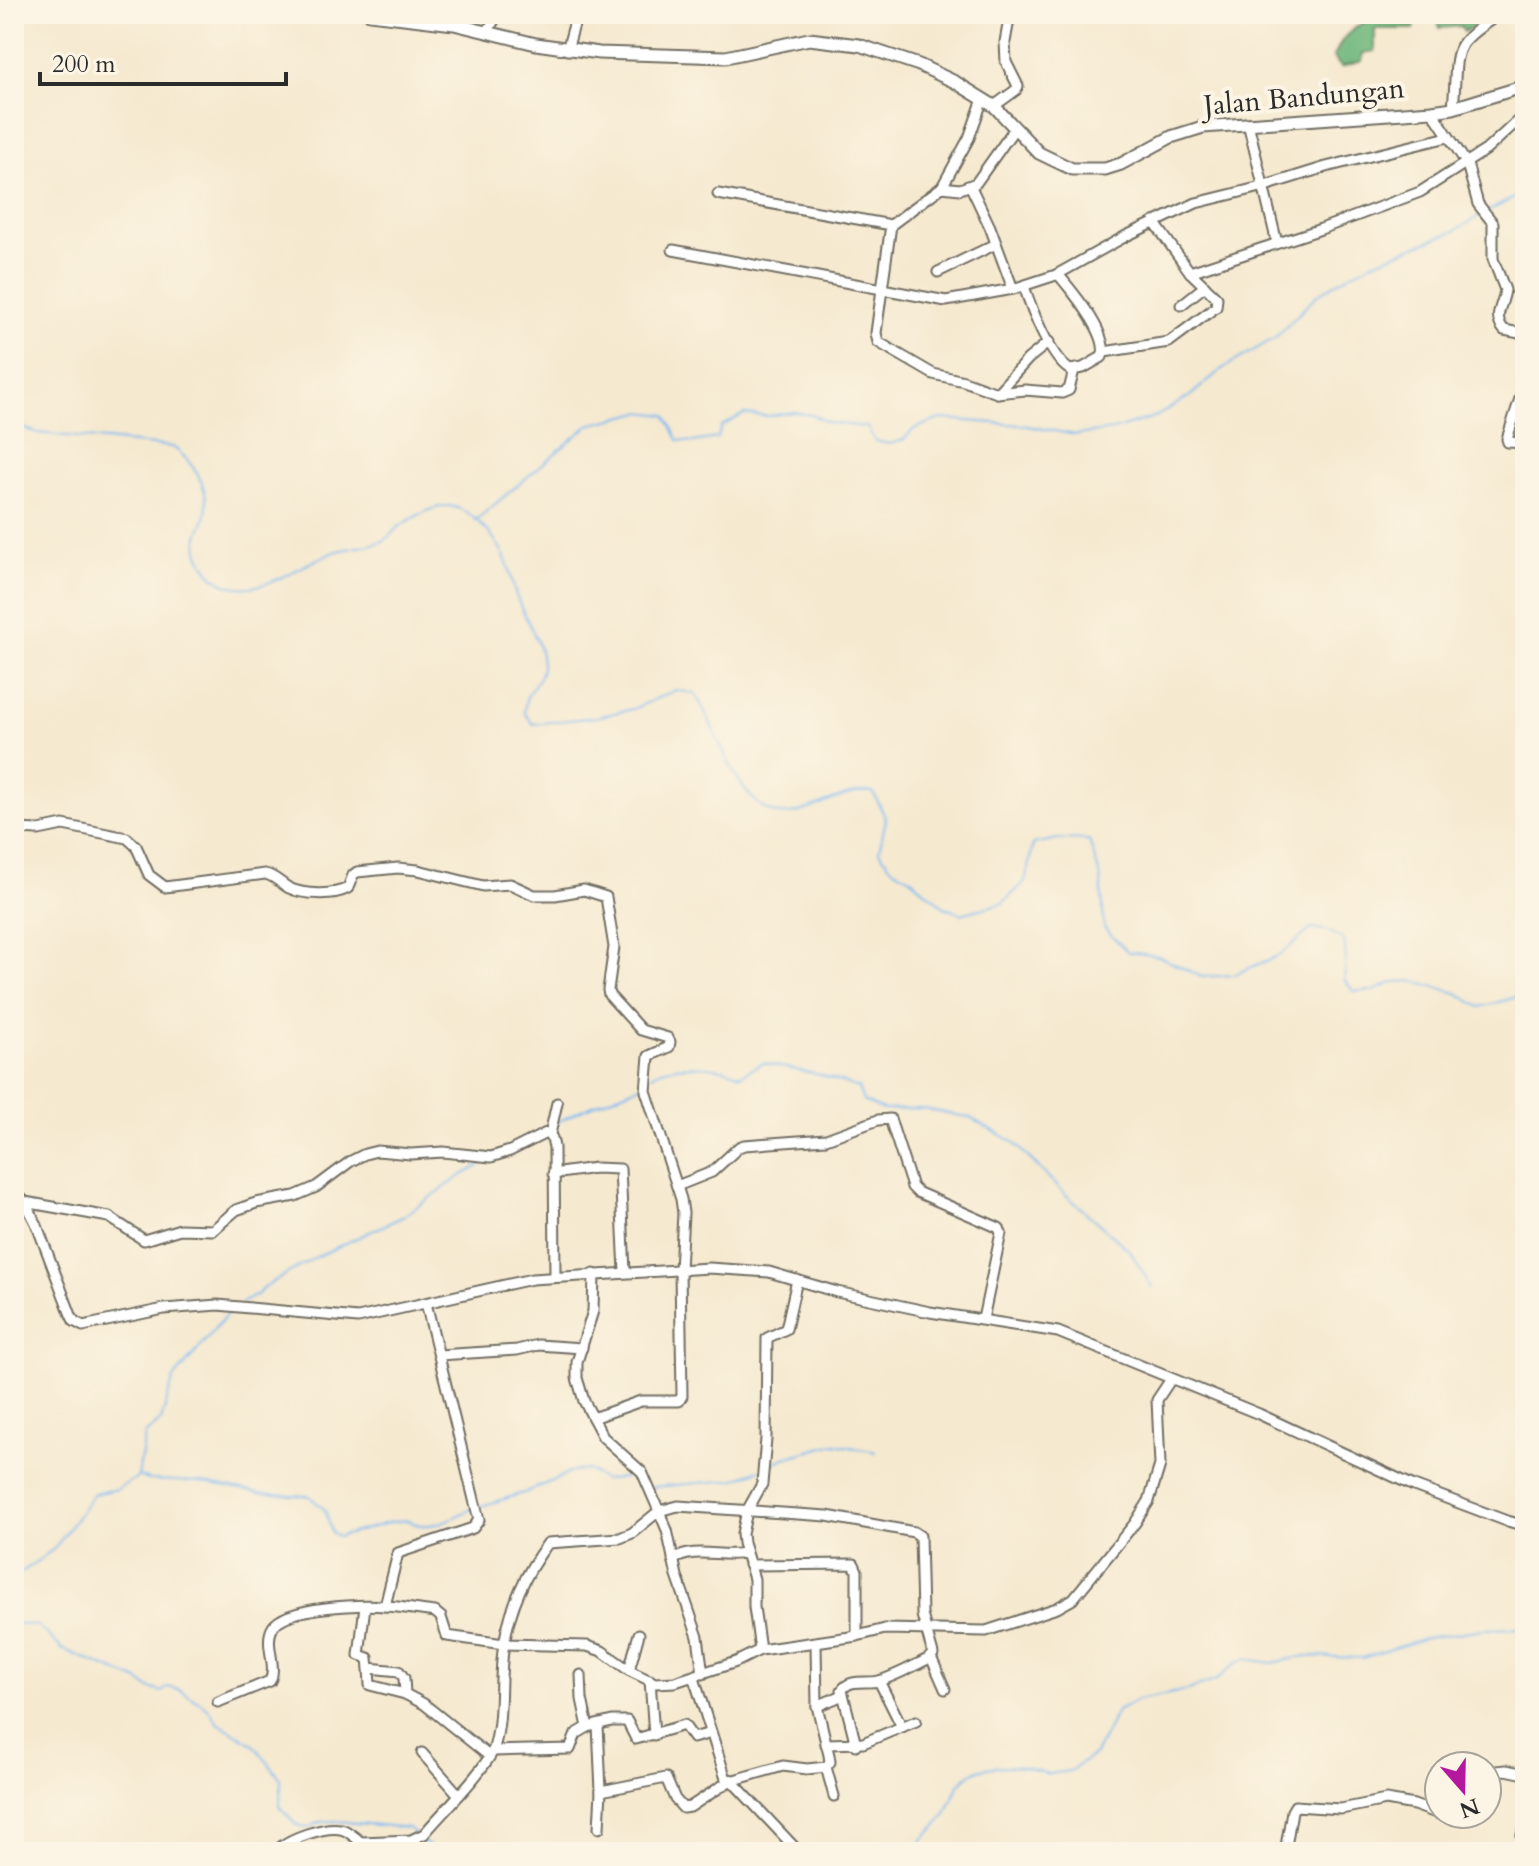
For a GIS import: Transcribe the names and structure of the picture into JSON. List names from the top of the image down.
{
  "streets": {
    "main road": ["Jalan Bandungan"]
  },
  "scale_bar": "200 m",
  "north": "bottom"
}
